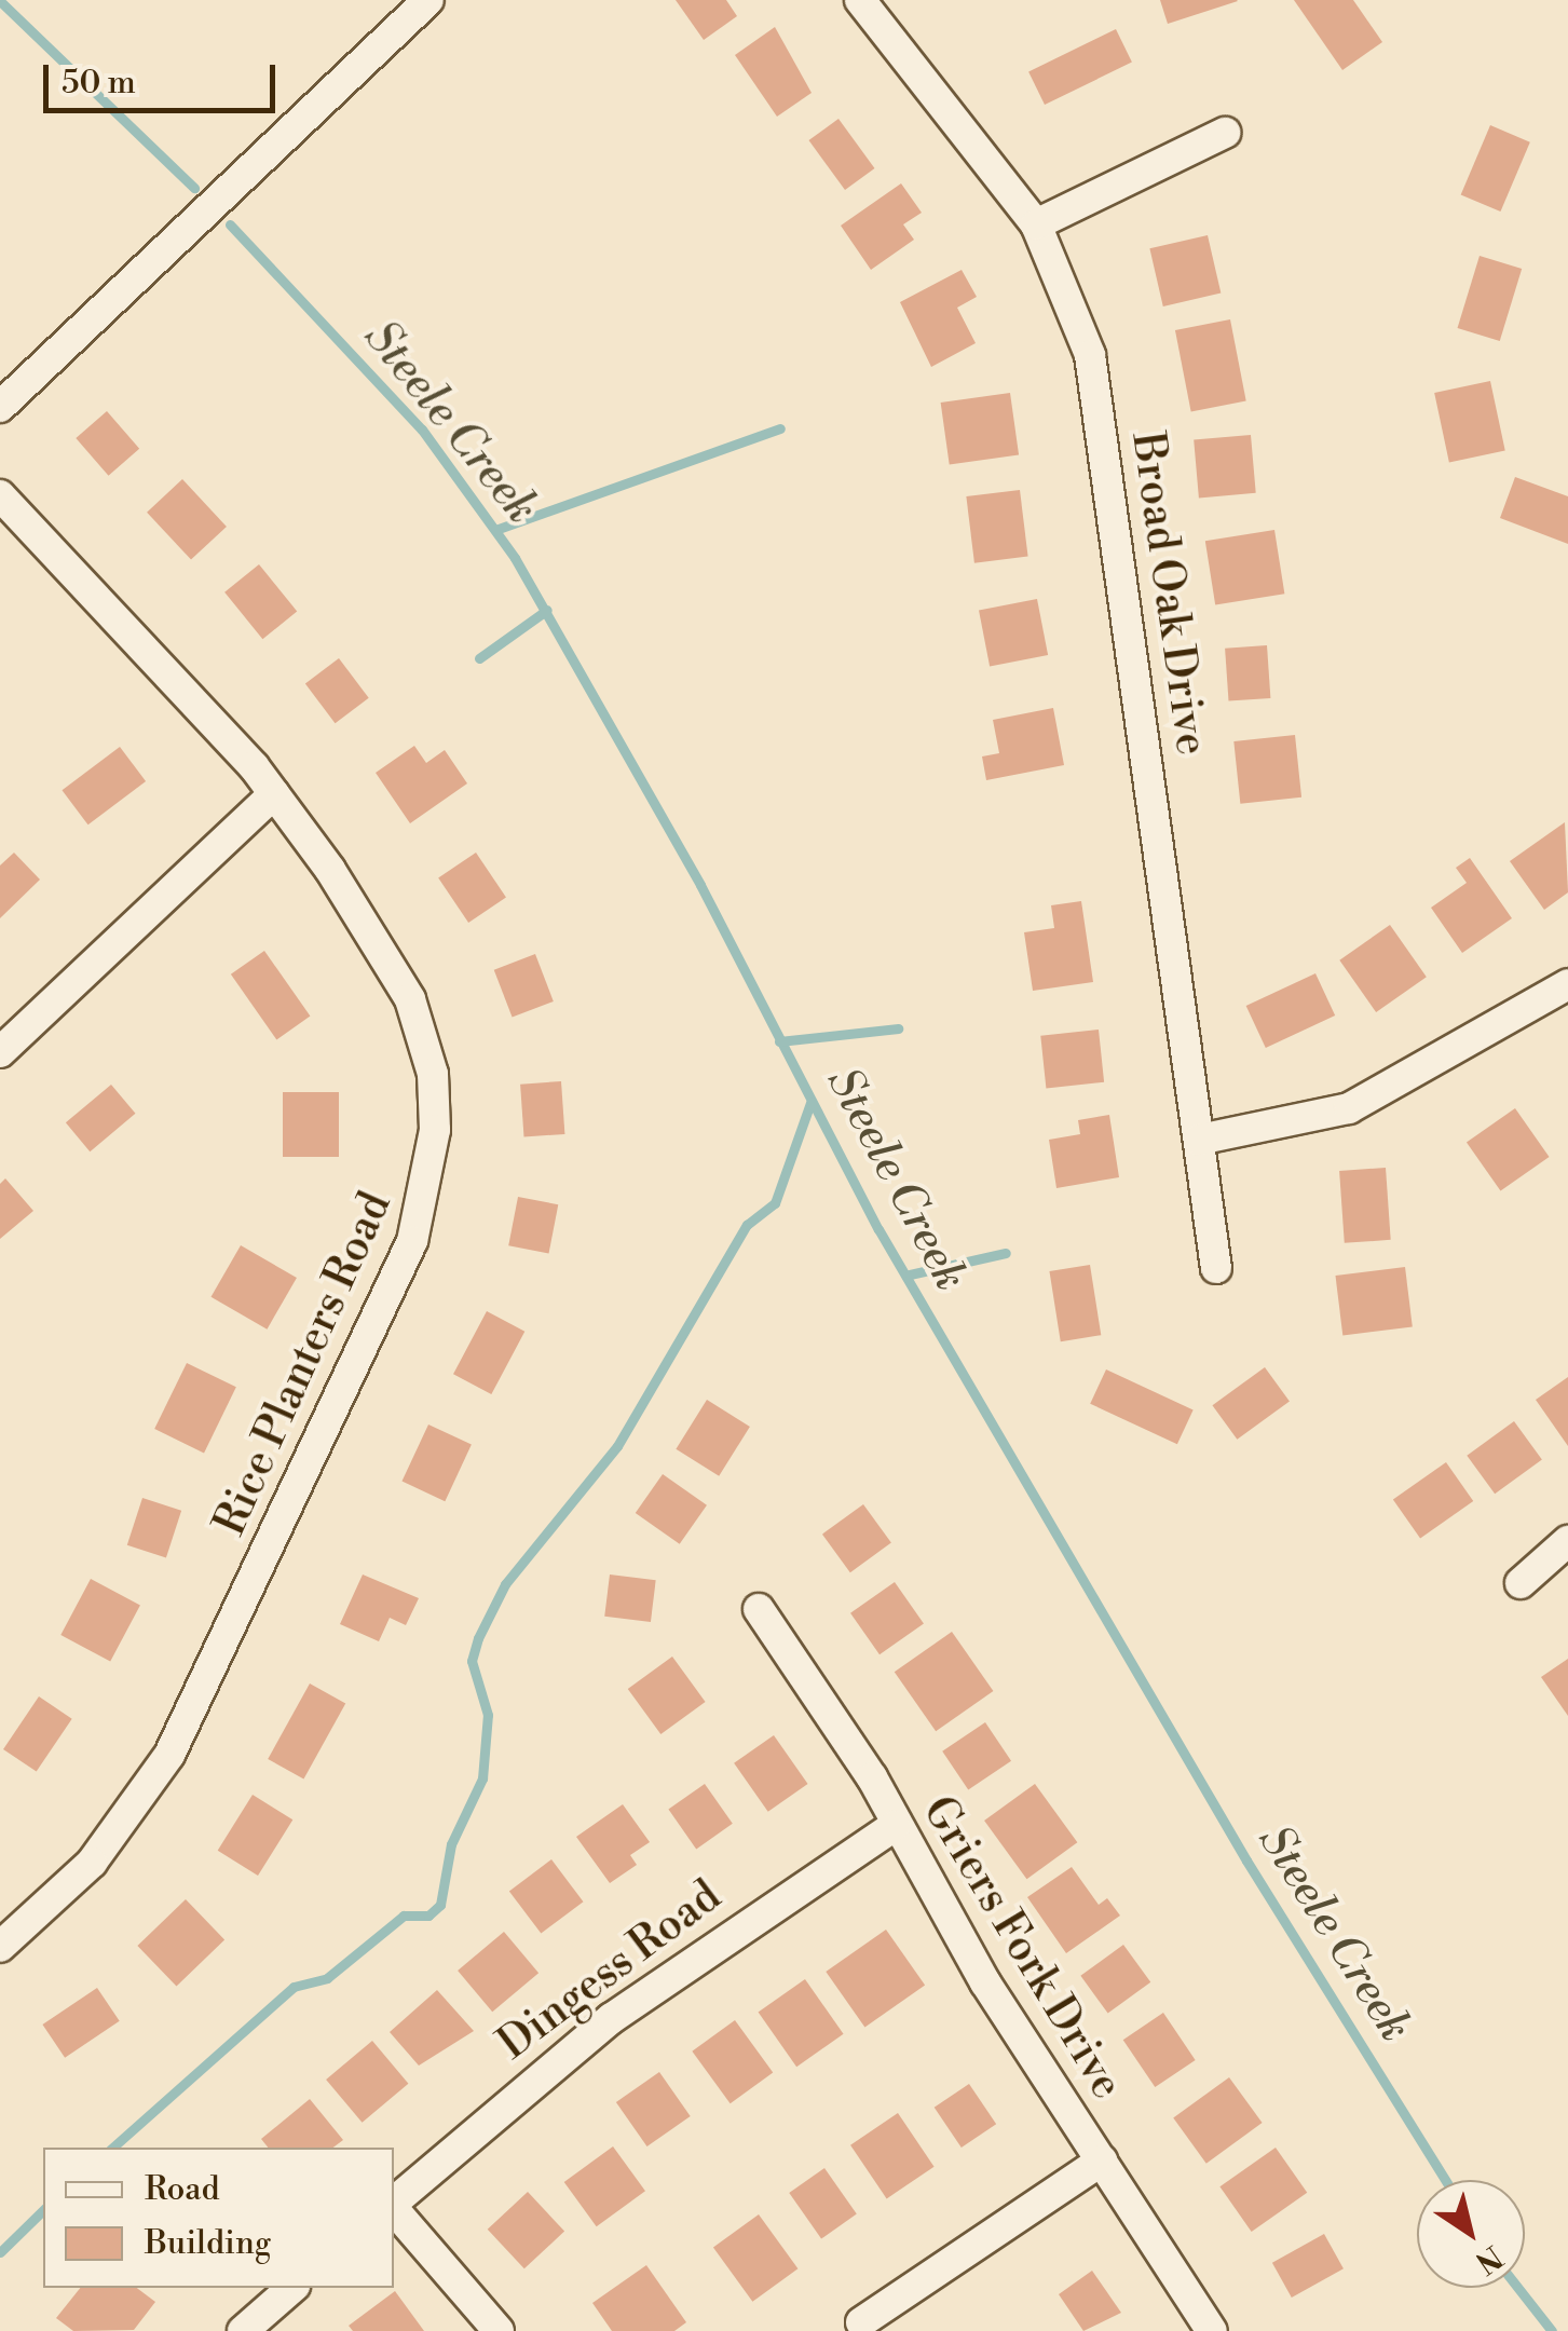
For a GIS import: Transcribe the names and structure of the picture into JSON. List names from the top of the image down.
{
  "streets": {
    "street": [
      "Broad Oak Drive",
      "Rice Planters Road",
      "Griers Fork Drive",
      "Dingess Road"
    ]
  },
  "crossings": [
    ["Griers Fork Drive", "Dingess Road"]
  ],
  "water": ["Steele Creek"],
  "legend": ["Road", "Building"],
  "scale_bar": "50 m",
  "north": "bottom right"
}
